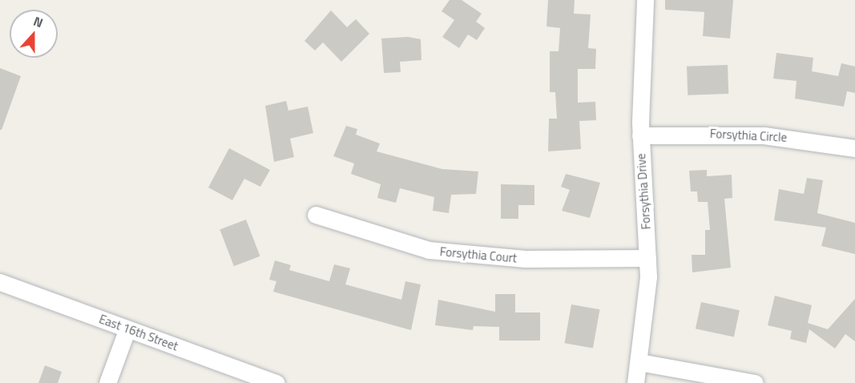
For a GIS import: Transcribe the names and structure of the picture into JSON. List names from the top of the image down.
{
  "streets": {
    "street": [
      "Forsythia Circle",
      "Forsythia Drive",
      "Forsythia Court",
      "East 16th Street"
    ]
  },
  "crossings": [
    ["Forsythia Circle", "Forsythia Drive"],
    ["Forsythia Drive", "Forsythia Court"]
  ],
  "north": "top"
}
